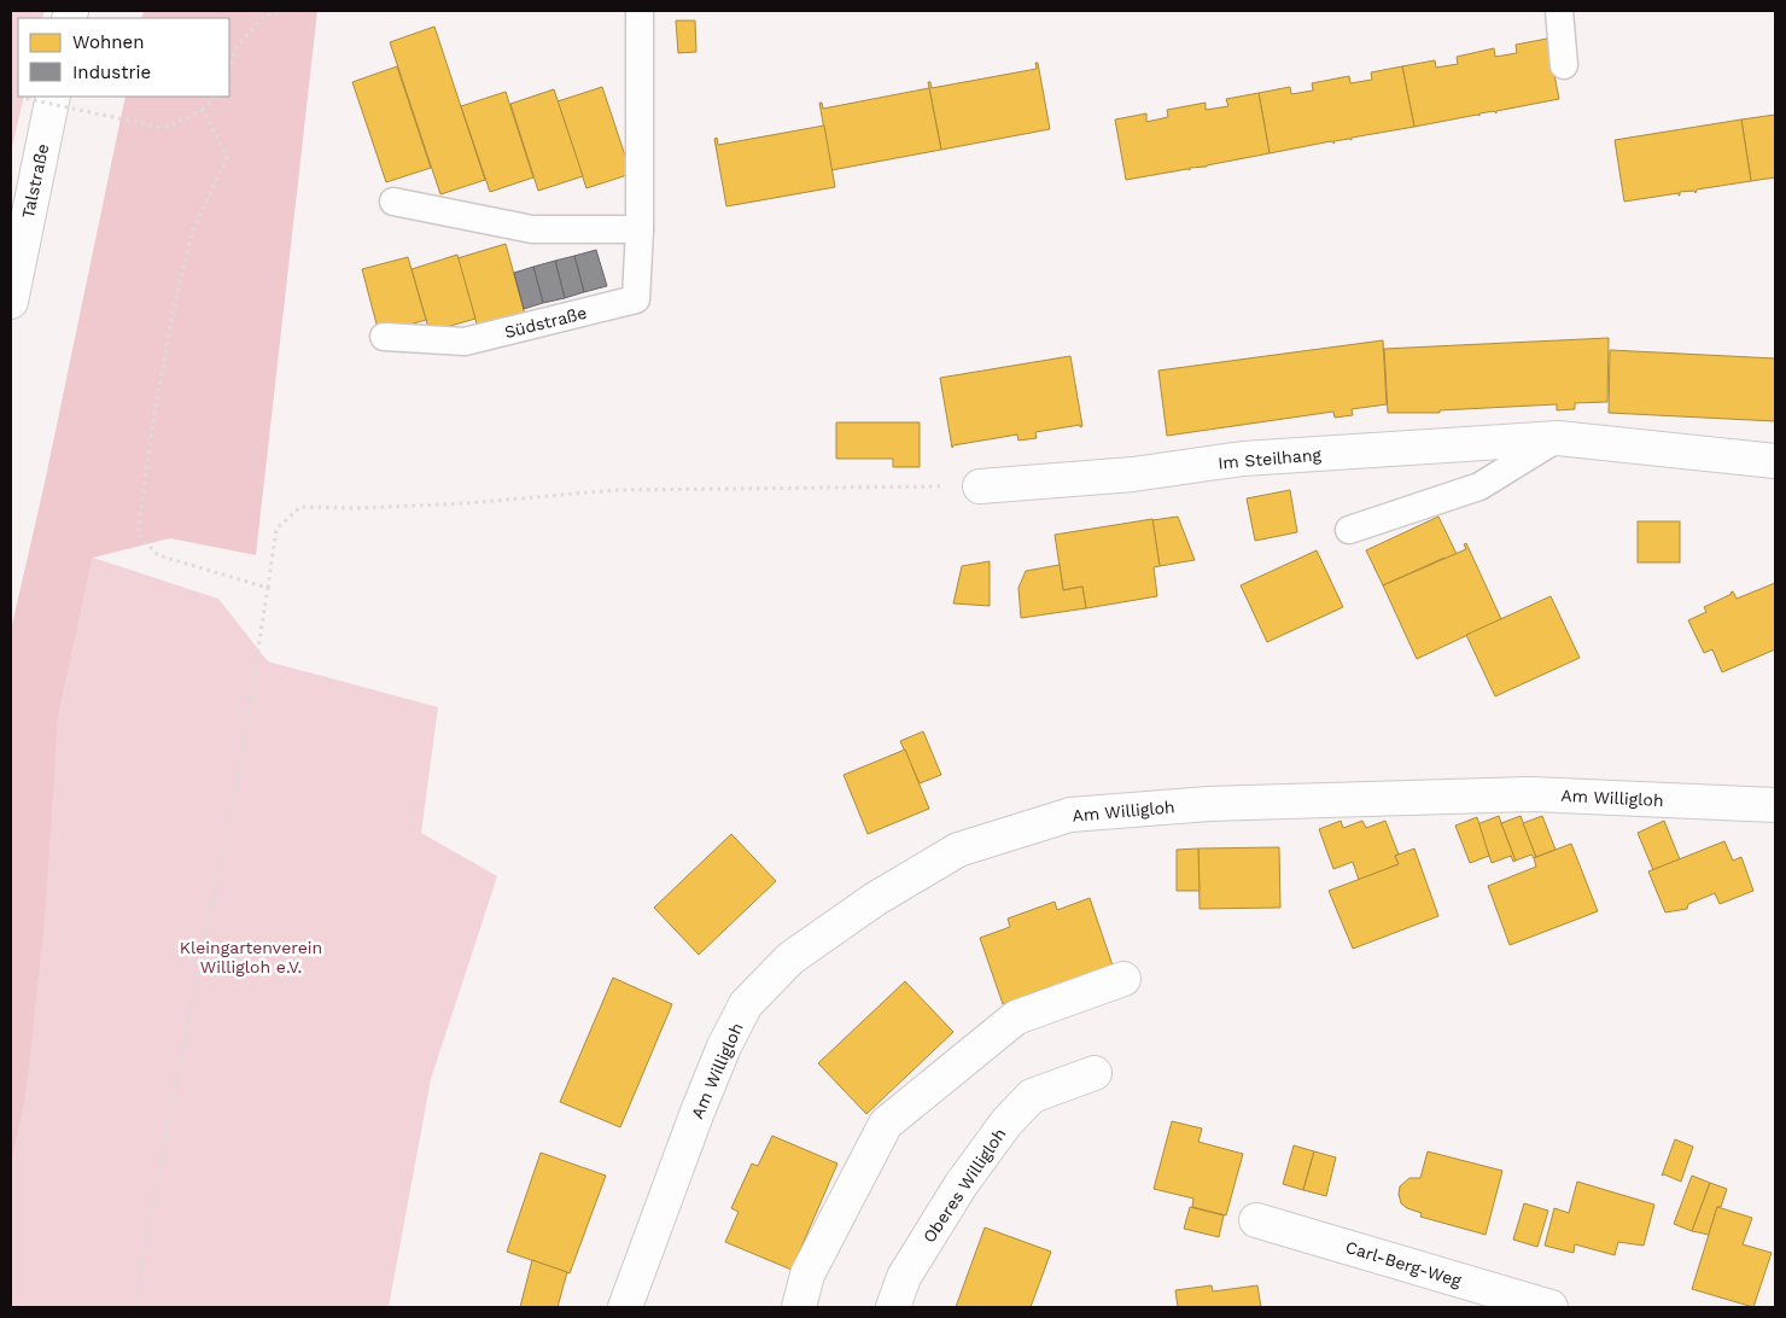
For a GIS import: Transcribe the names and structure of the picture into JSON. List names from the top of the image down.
{
  "streets": {
    "street": [
      "Talstraße",
      "Im Steilhang",
      "Am Willigloh",
      "Oberes Willigloh",
      "Carl-Berg-Weg"
    ],
    "lane": ["Südstraße"]
  },
  "parks": ["Kleingartenverein Willigloh e.V."],
  "legend": ["Wohnen", "Industrie"]
}
